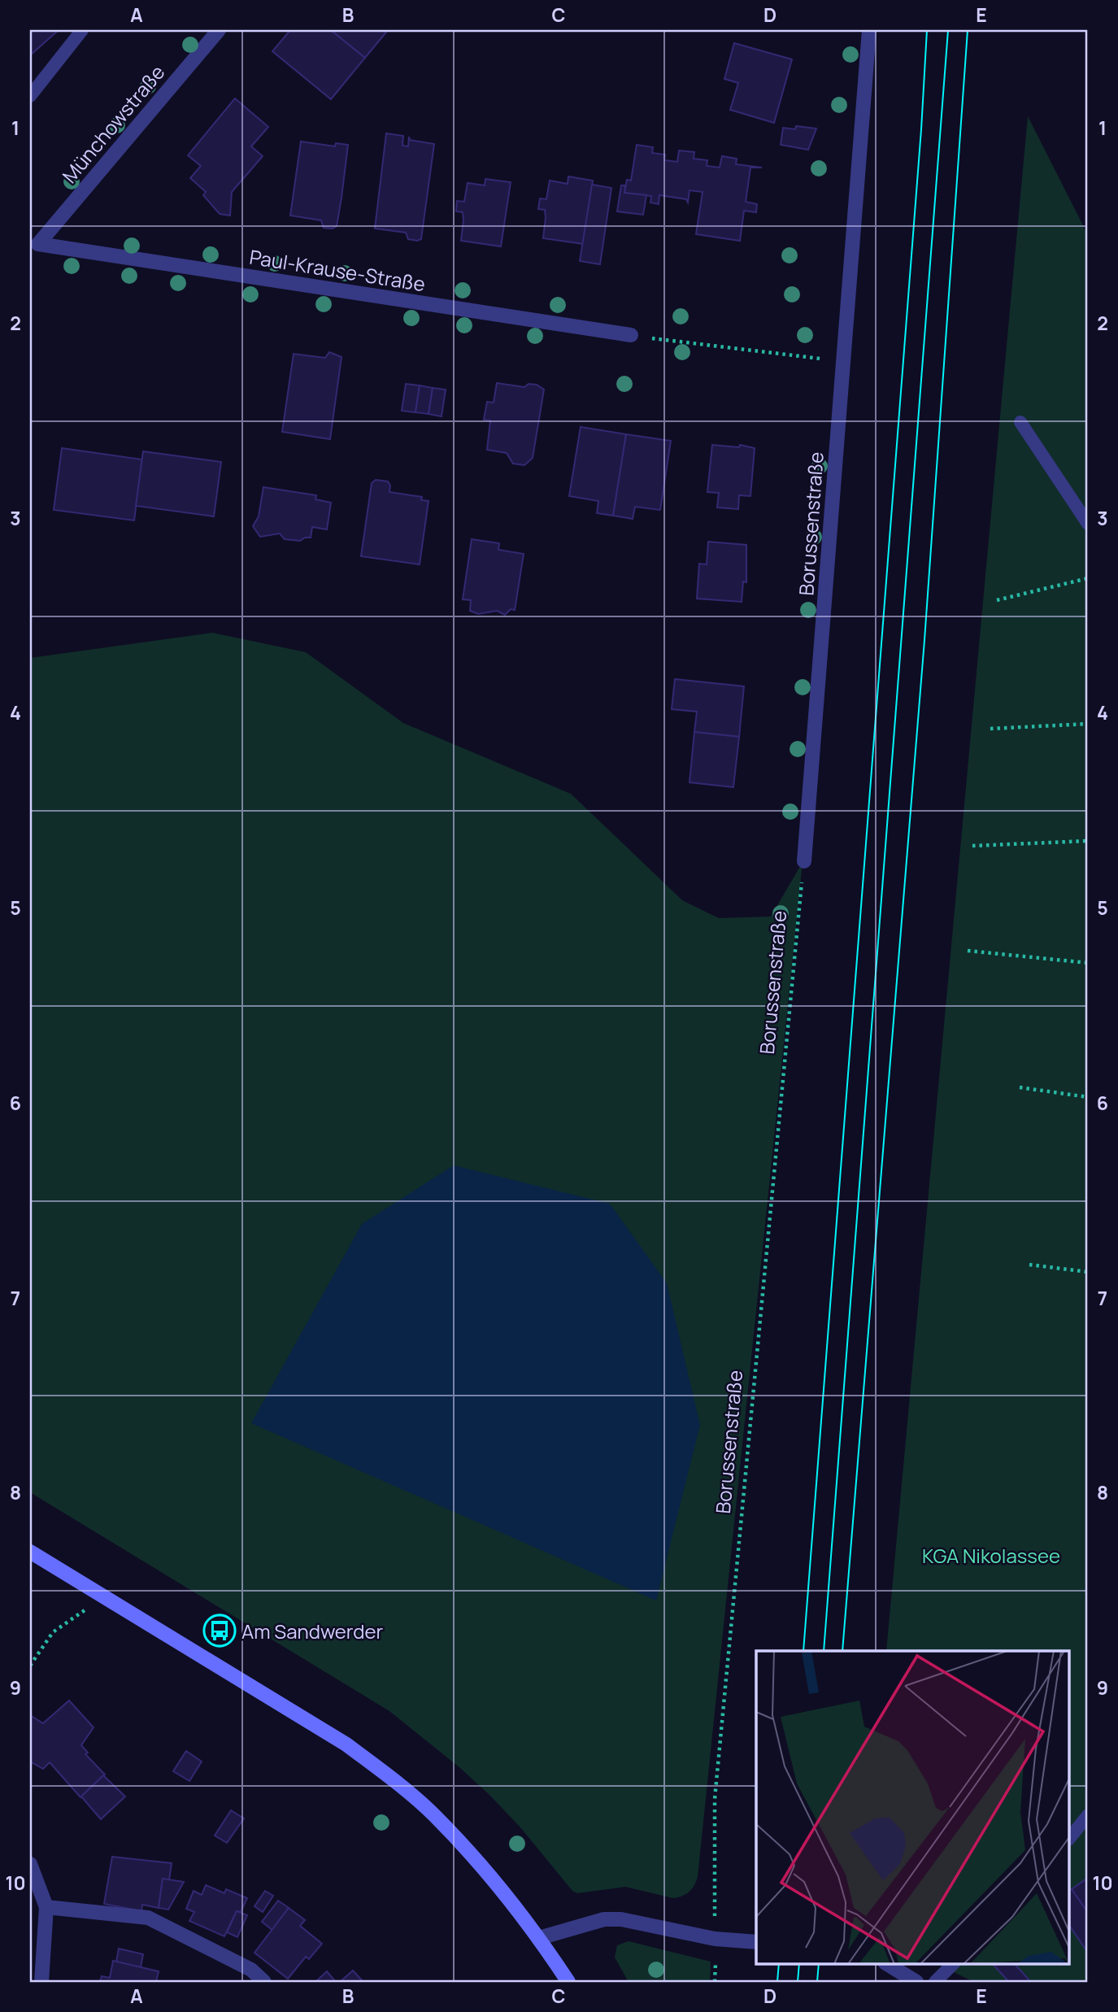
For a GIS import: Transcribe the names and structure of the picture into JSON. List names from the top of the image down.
{
  "streets": {
    "street": ["Münchowstraße", "Paul-Krause-Straße", "Borussenstraße"]
  },
  "crossings": [
    ["Münchowstraße", "Paul-Krause-Straße"]
  ],
  "parks": ["KGA Nikolassee"],
  "places": {
    "bus stop": ["Am Sandwerder"]
  },
  "grid": {
    "columns": [
      "A",
      "B",
      "C",
      "D",
      "E"
    ],
    "rows": [
      "1",
      "2",
      "3",
      "4",
      "5",
      "6",
      "7",
      "8",
      "9",
      "10"
    ]
  }
}
